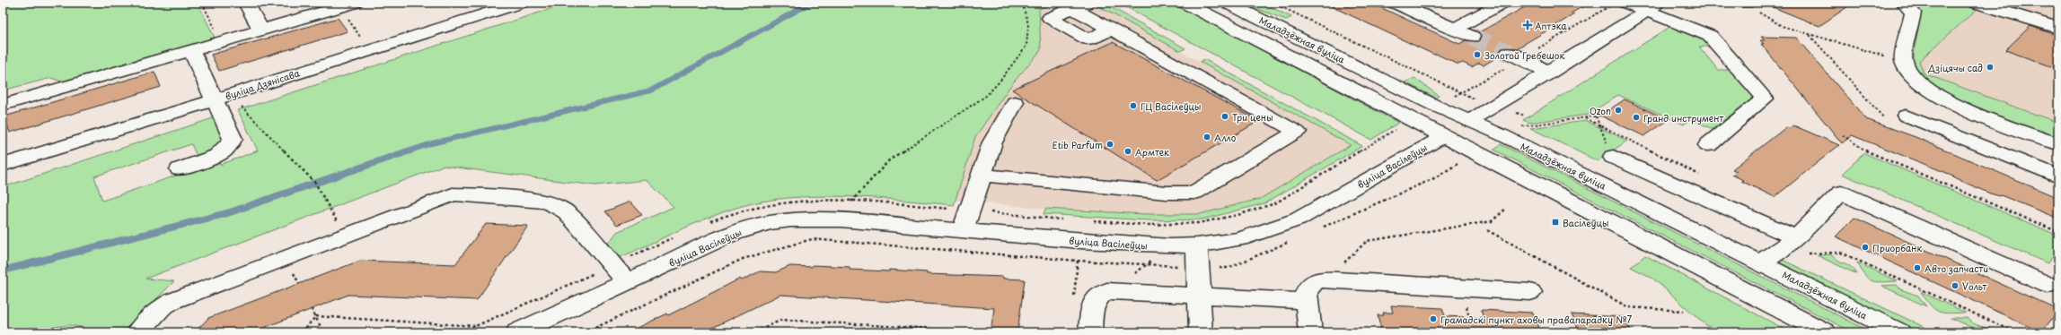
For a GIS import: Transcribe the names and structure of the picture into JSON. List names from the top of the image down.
{
  "streets": {
    "street": ["Маладзёжная вуліца", "вуліца Дзянісава", "вуліца Васілеўцы"]
  },
  "crossings": [
    ["Маладзёжная вуліца", "вуліца Васілеўцы"]
  ],
  "places": {
    "health": ["Аптэка"],
    "other": [
      "Золотой Гребешок",
      "Дзіцячы сад",
      "ГЦ Васілеўцы",
      "Ozon",
      "Три цены",
      "Гранд инструмент",
      "Алло",
      "Etib Parfum",
      "Армтек",
      "Приорбанк",
      "Авто запчасти",
      "Vольт",
      "Грамадскі пункт аховы правапарадку №7"
    ],
    "transit": ["Васілеўцы"]
  }
}
